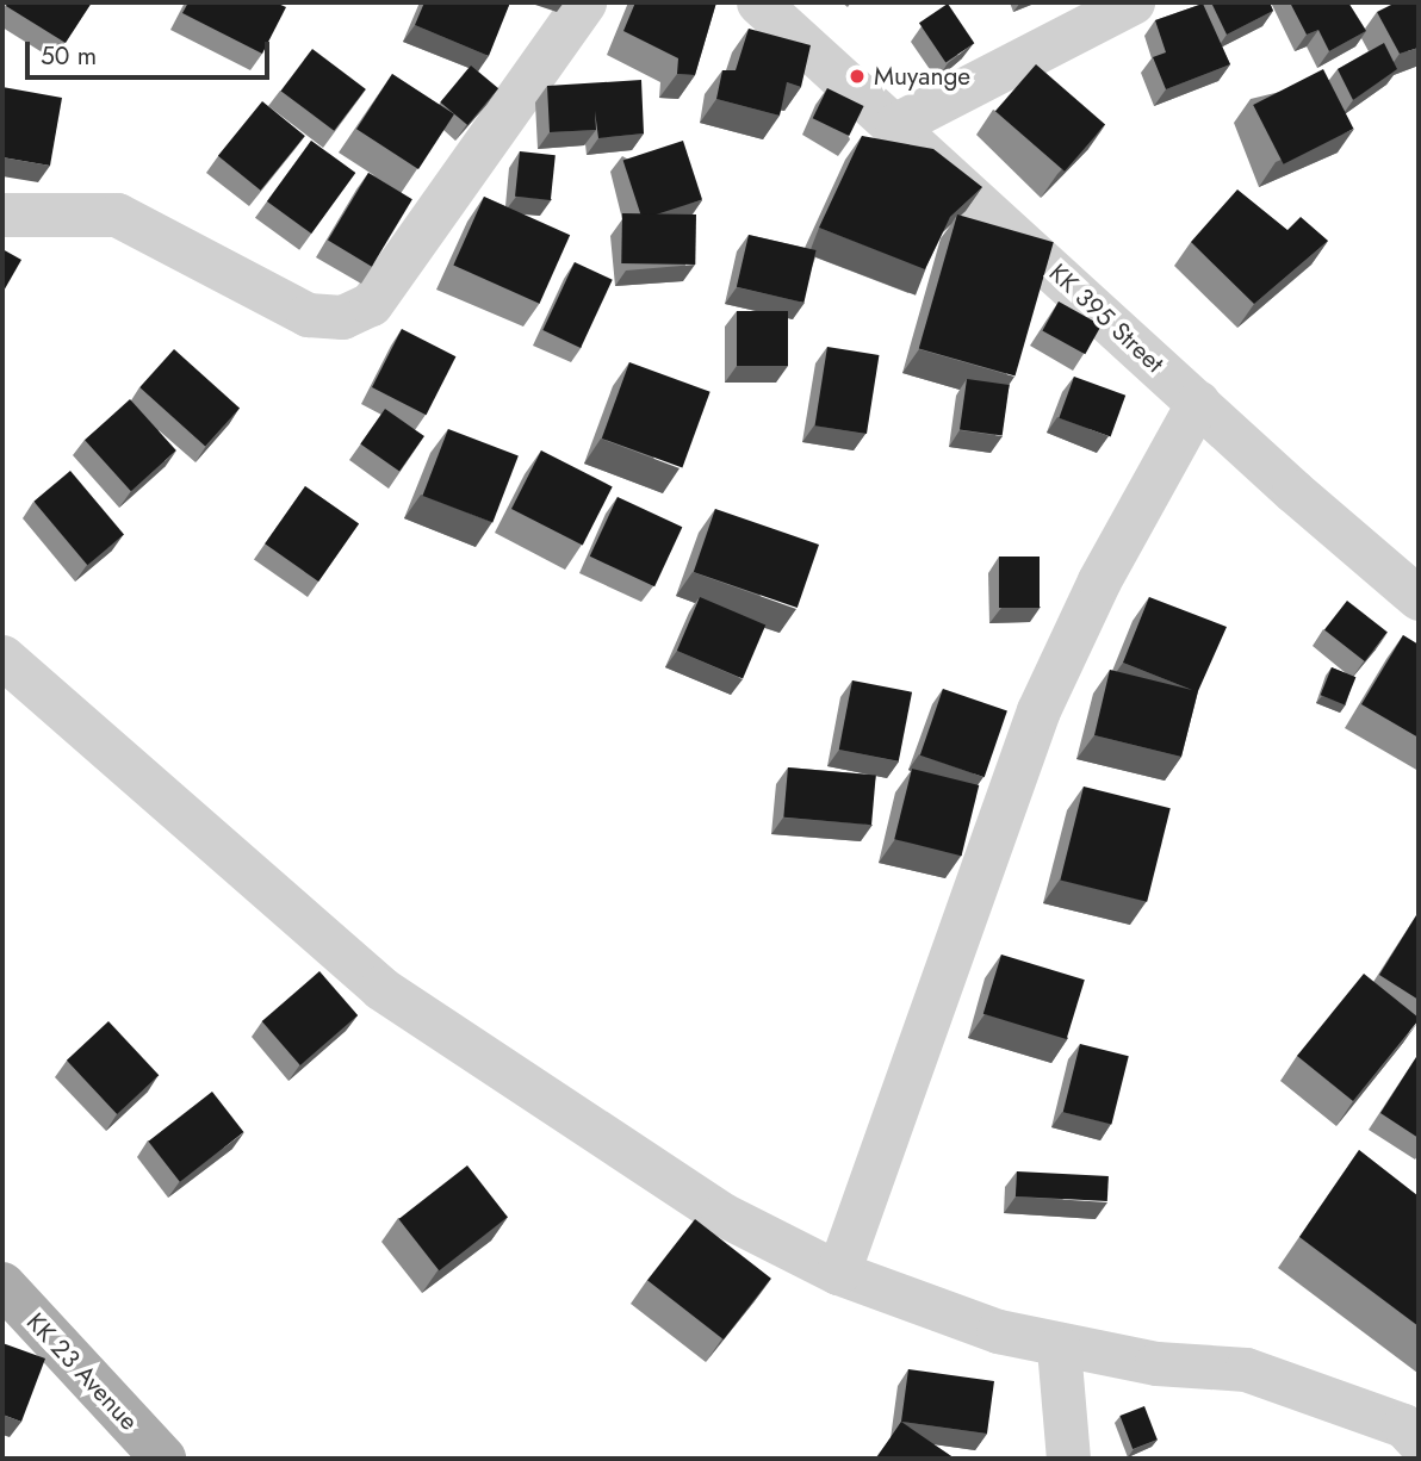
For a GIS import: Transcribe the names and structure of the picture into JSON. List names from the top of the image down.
{
  "streets": {
    "main road": ["KK 23 Avenue"],
    "street": ["KK 395 Street"]
  },
  "places": ["Muyange"],
  "scale_bar": "50 m"
}
